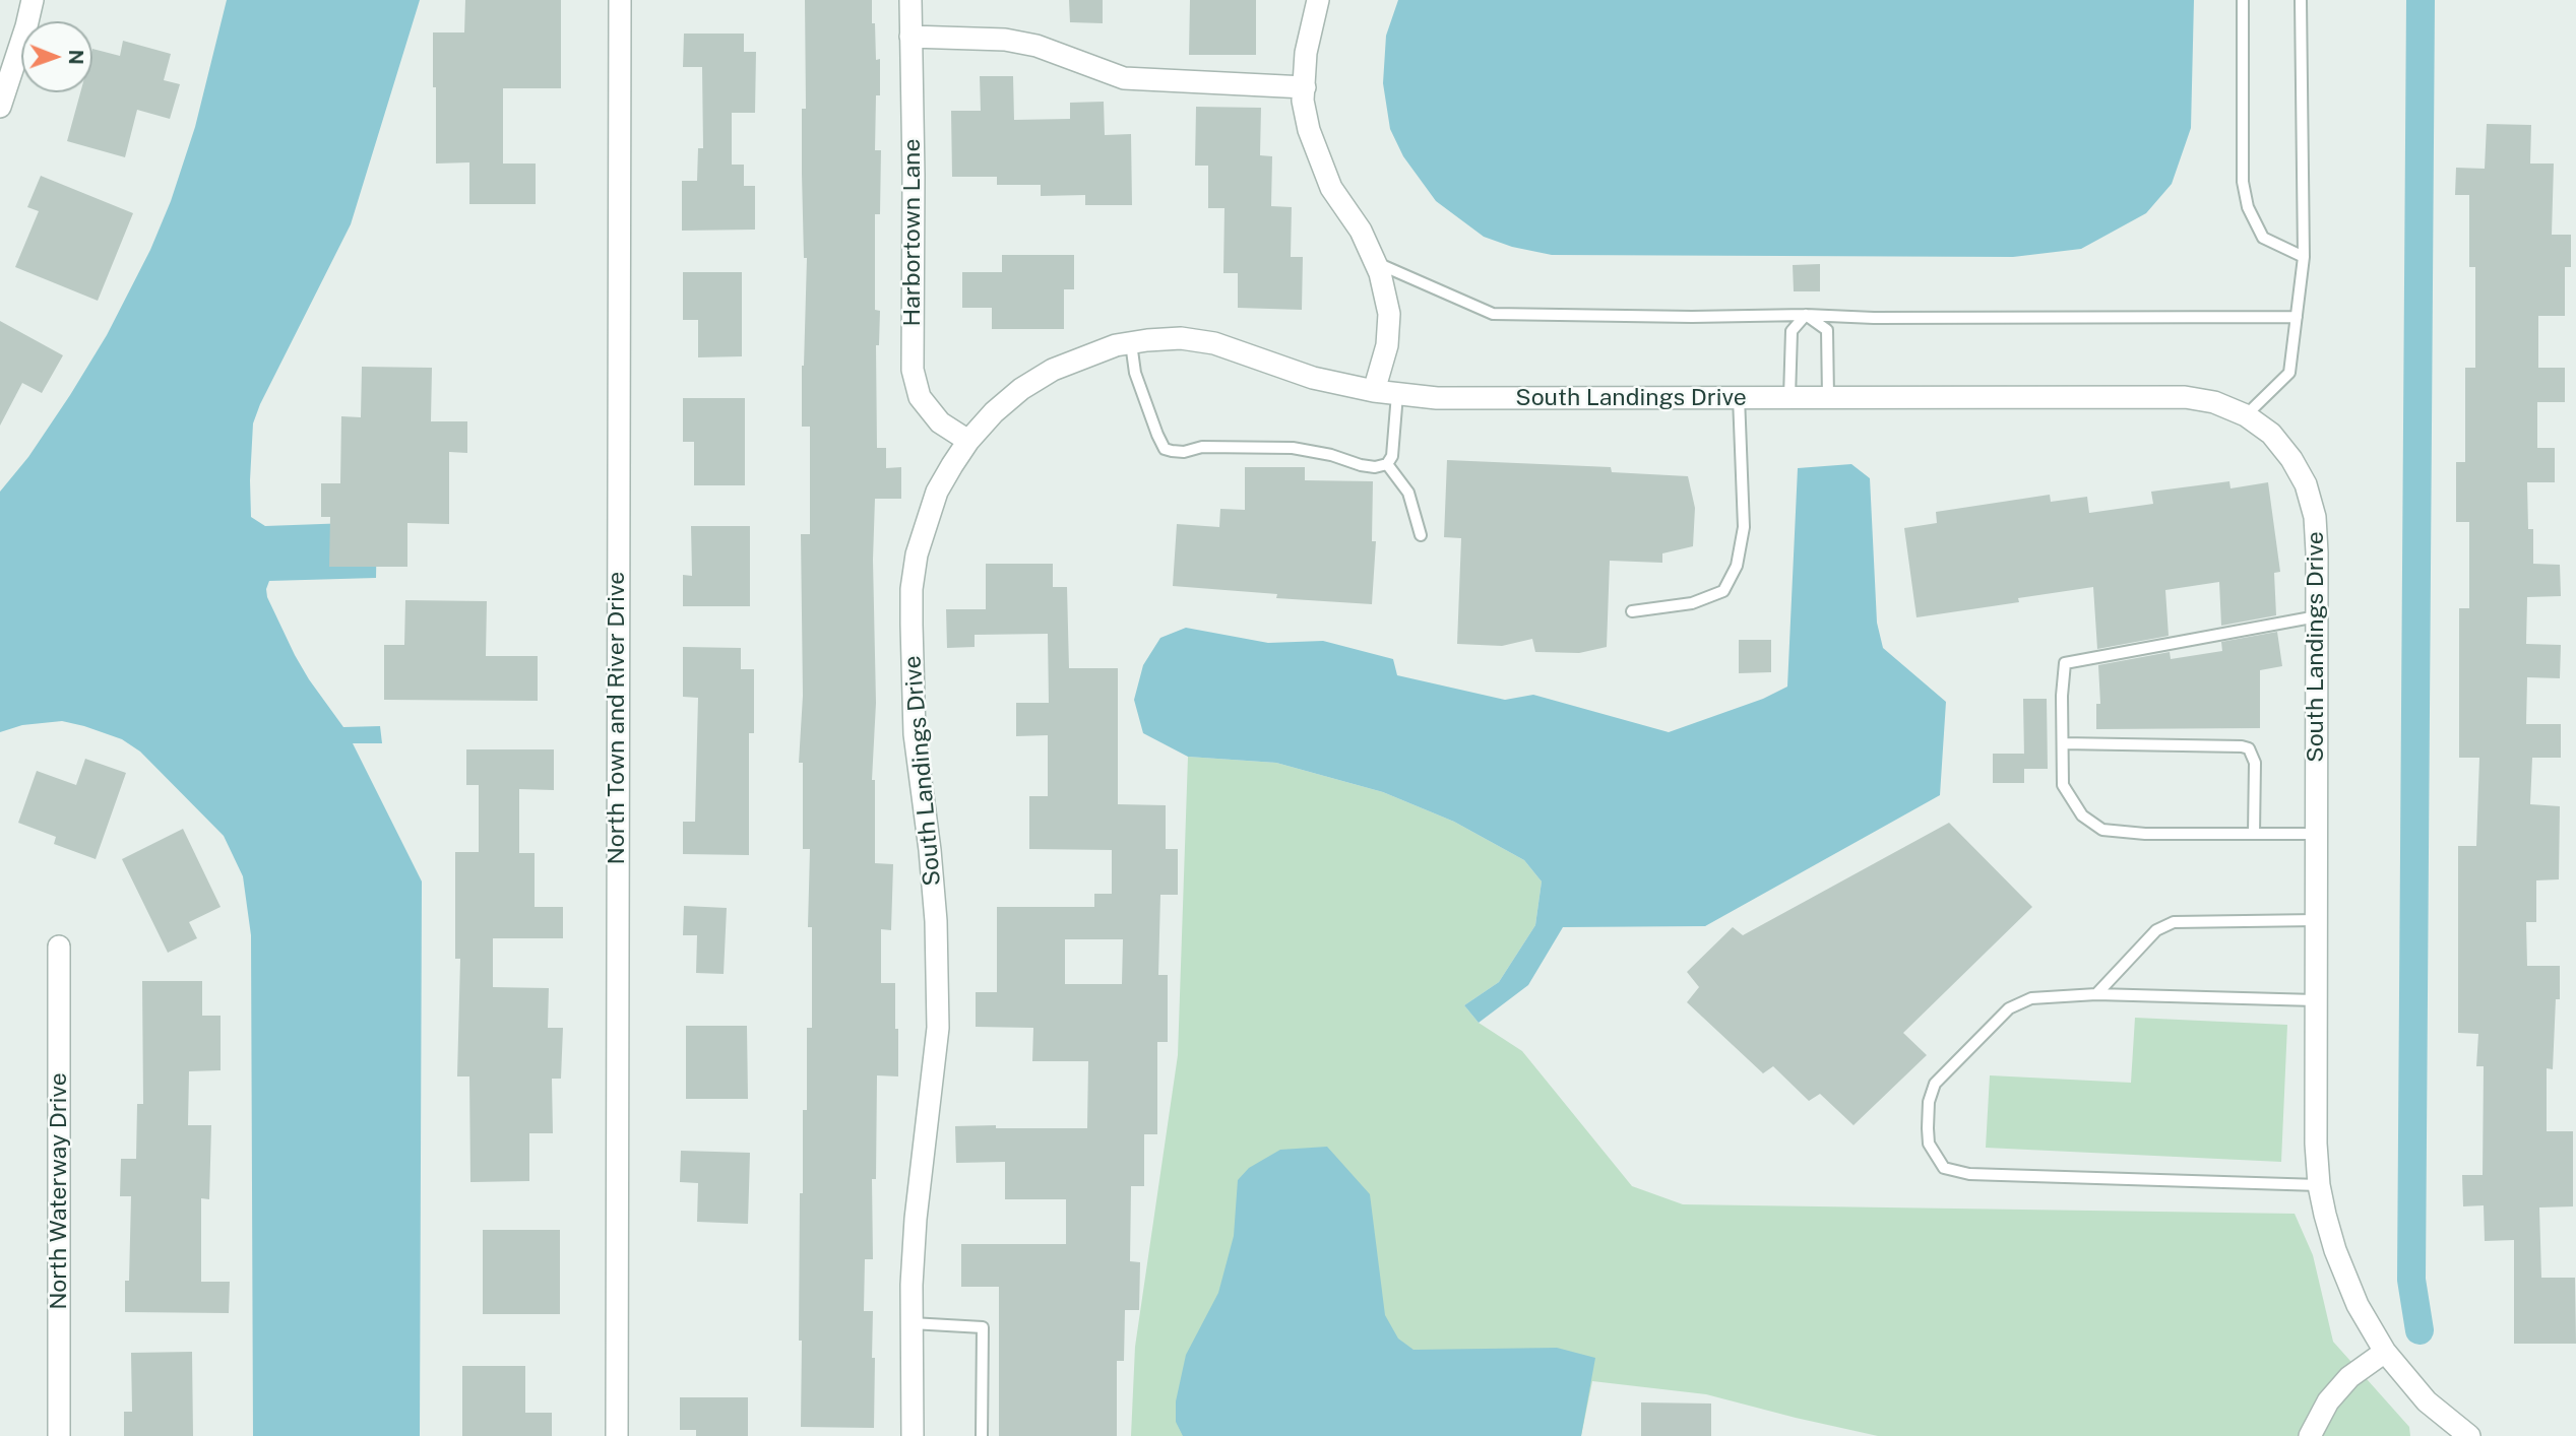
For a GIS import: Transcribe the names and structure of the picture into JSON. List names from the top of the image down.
{
  "streets": {
    "street": [
      "Harbortown Lane",
      "South Landings Drive",
      "North Town and River Drive",
      "North Waterway Drive"
    ]
  },
  "crossings": [
    ["Harbortown Lane", "South Landings Drive"]
  ],
  "north": "right"
}
